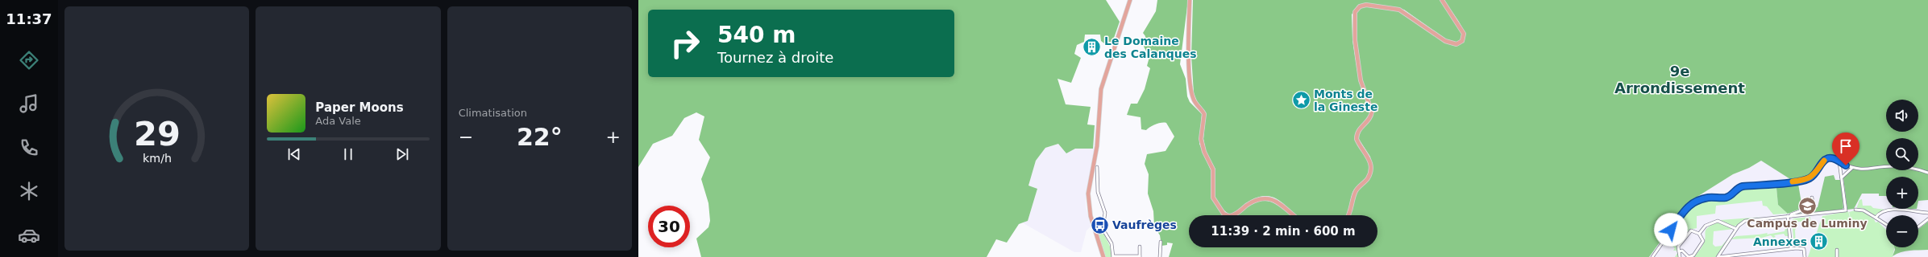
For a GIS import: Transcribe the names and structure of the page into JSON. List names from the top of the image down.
{
  "districts": ["9e Arrondissement"],
  "places": {
    "building": ["Le Domaine des Calanques", "Annexes"],
    "place": ["Monts de la Gineste"],
    "school or university": ["Campus de Luminy"],
    "bus stop": ["Vaufrèges"]
  },
  "page": {
    "tabs": "11:37",
    "tile": "Climatisation",
    "turn": ["540 m", "Tournez à droite"],
    "song": ["Paper Moons", "Ada Vale"],
    "map_buttons": ["+", "−"],
    "heat": ["−", "22°", "+"],
    "limit": "30",
    "trip": "11:39 · 2 min · 600 m",
    "gauge": ["29", "km/h"]
  }
}
